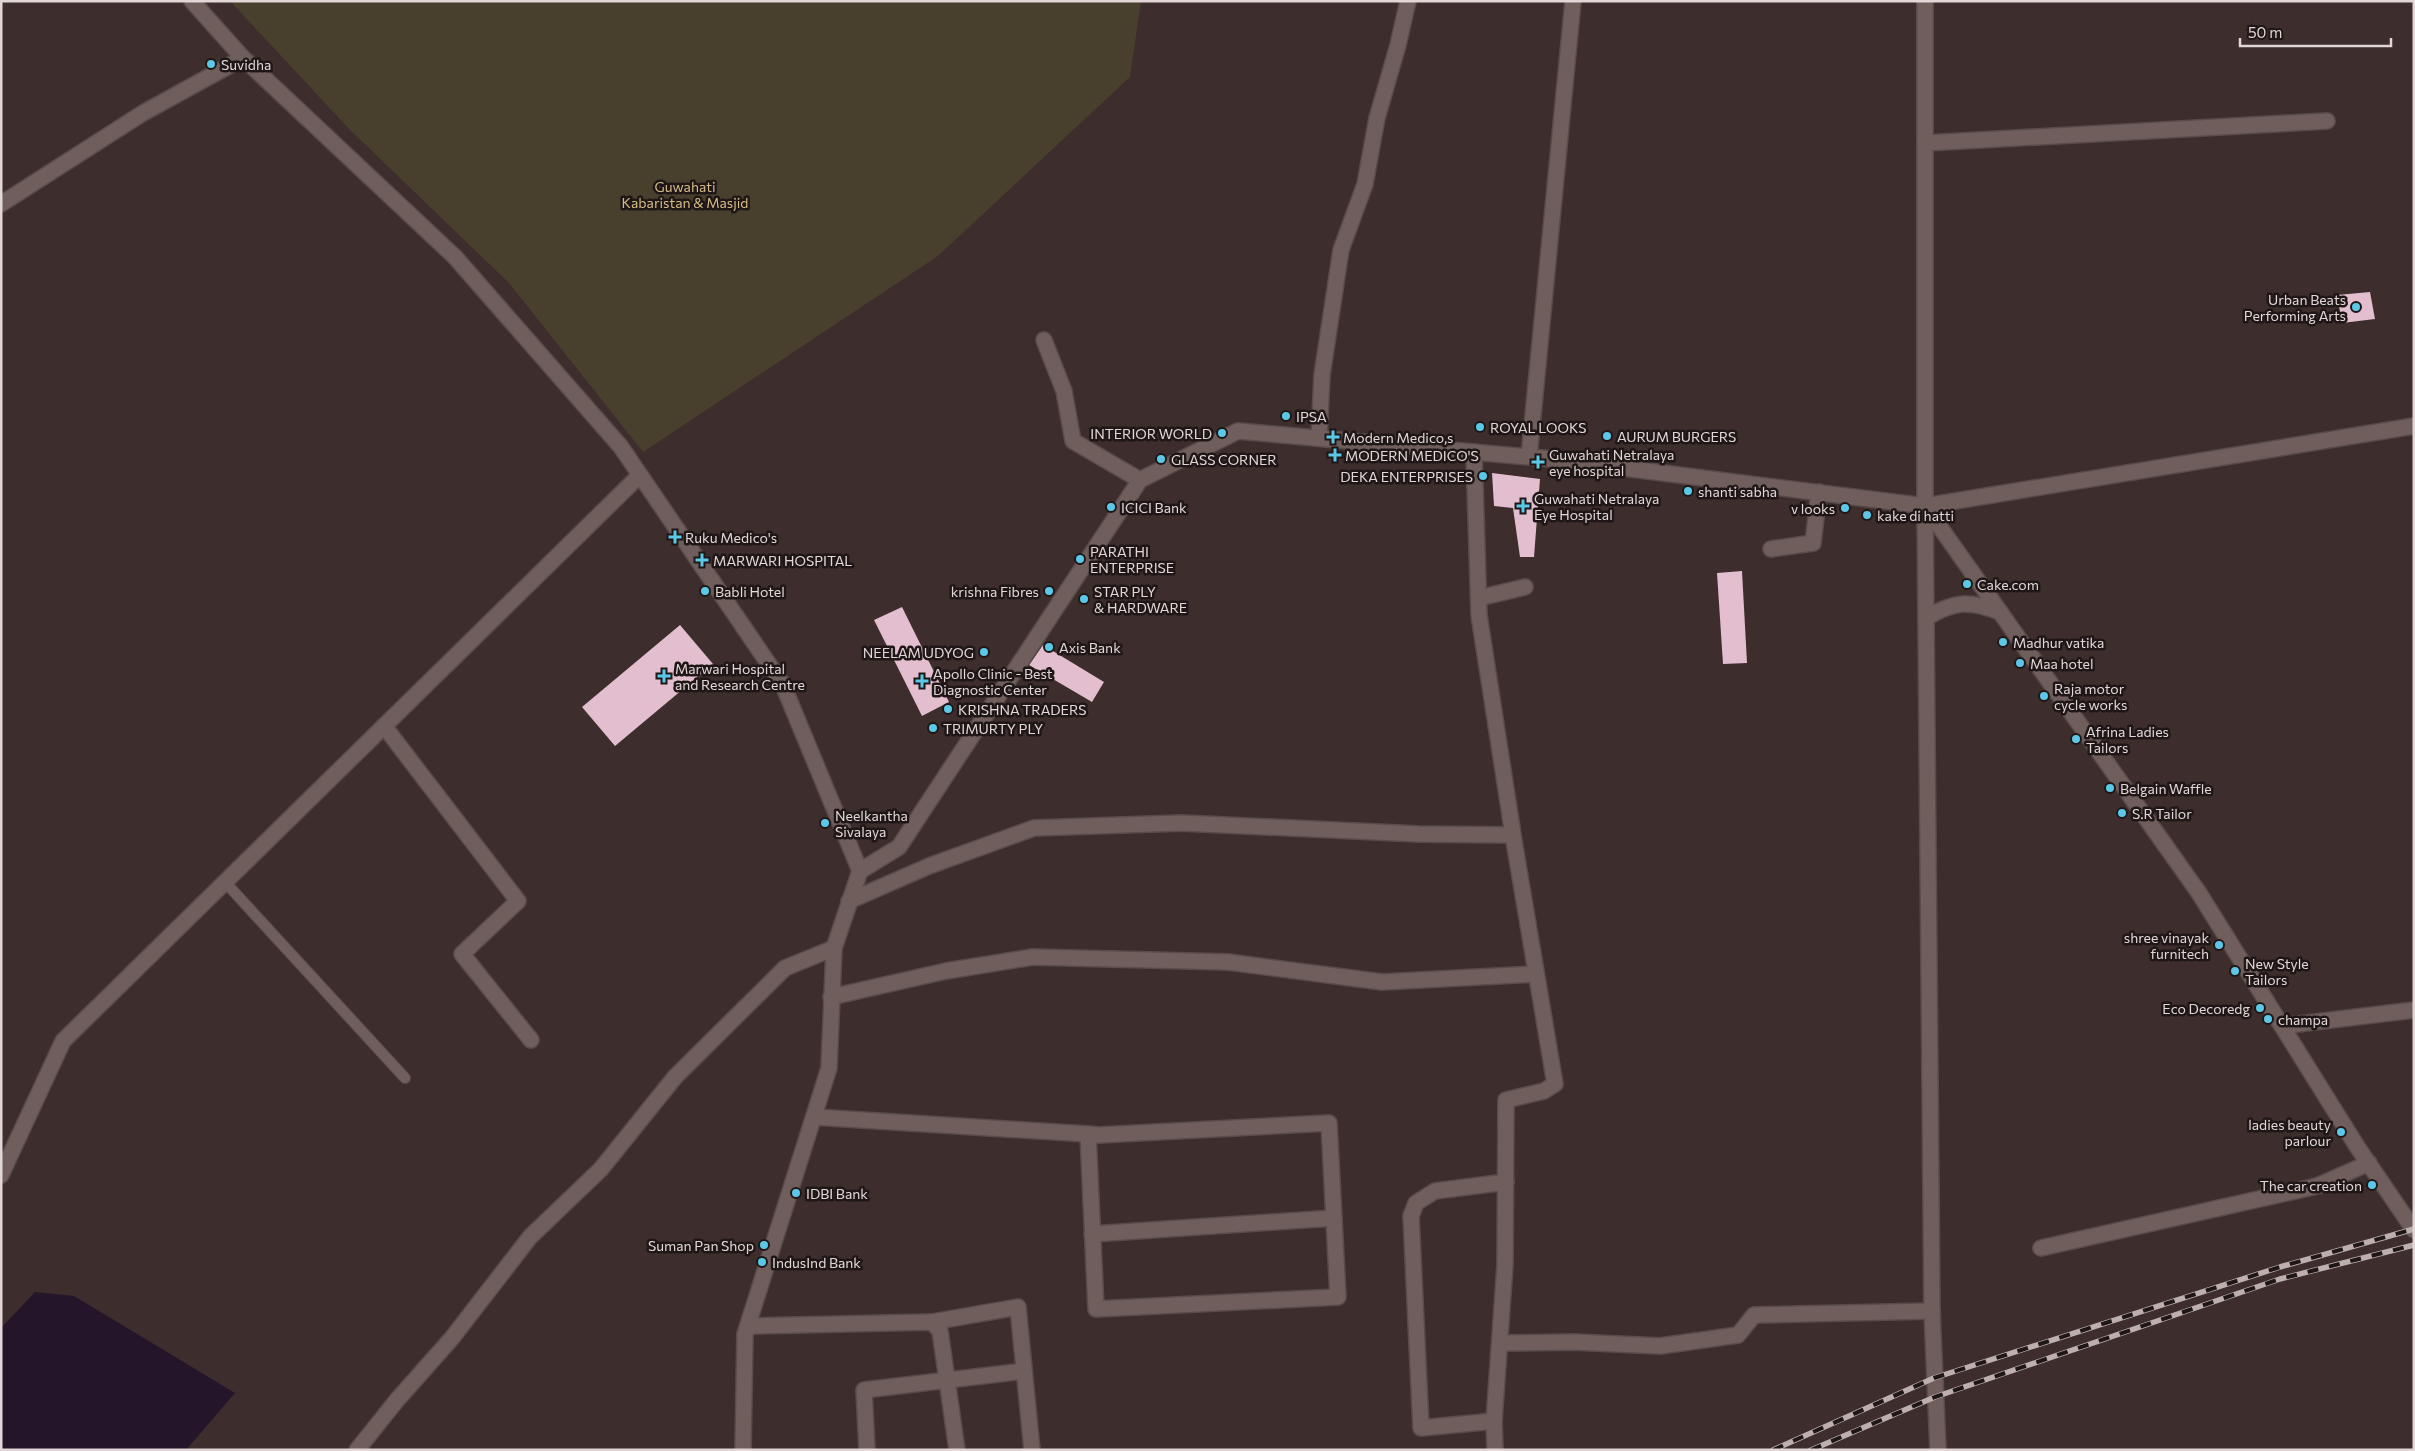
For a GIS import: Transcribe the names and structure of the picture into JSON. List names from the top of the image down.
{
  "parks": ["Guwahati Kabaristan & Masjid"],
  "places": {
    "other": [
      "Suvidha",
      "Urban Beats Performing Arts",
      "IPSA",
      "ROYAL LOOKS",
      "INTERIOR WORLD",
      "AURUM BURGERS",
      "GLASS CORNER",
      "DEKA ENTERPRISES",
      "shanti sabha",
      "ICICI Bank",
      "v looks",
      "kake di hatti",
      "PARATHI ENTERPRISE",
      "Cake.com",
      "Babli Hotel",
      "krishna Fibres",
      "STAR PLY & HARDWARE",
      "Madhur vatika",
      "Axis Bank",
      "NEELAM UDYOG",
      "Maa hotel",
      "Raja motor cycle works",
      "KRISHNA TRADERS",
      "TRIMURTY PLY",
      "Afrina Ladies Tailors",
      "Belgain Waffle",
      "S.R Tailor",
      "Neelkantha Sivalaya",
      "shree vinayak furnitech",
      "New Style Tailors",
      "Eco Decoredg",
      "champa",
      "ladies beauty parlour",
      "The car creation",
      "IDBI Bank",
      "Suman Pan Shop",
      "IndusInd Bank"
    ],
    "health": [
      "Modern Medico,s",
      "MODERN MEDICO'S",
      "Guwahati Netralaya eye hospital",
      "Guwahati Netralaya Eye Hospital",
      "Ruku Medico's",
      "MARWARI HOSPITAL",
      "Marwari Hospital and Research Centre",
      "Apollo Clinic - Best Diagnostic Center"
    ]
  },
  "scale_bar": "50 m"
}
